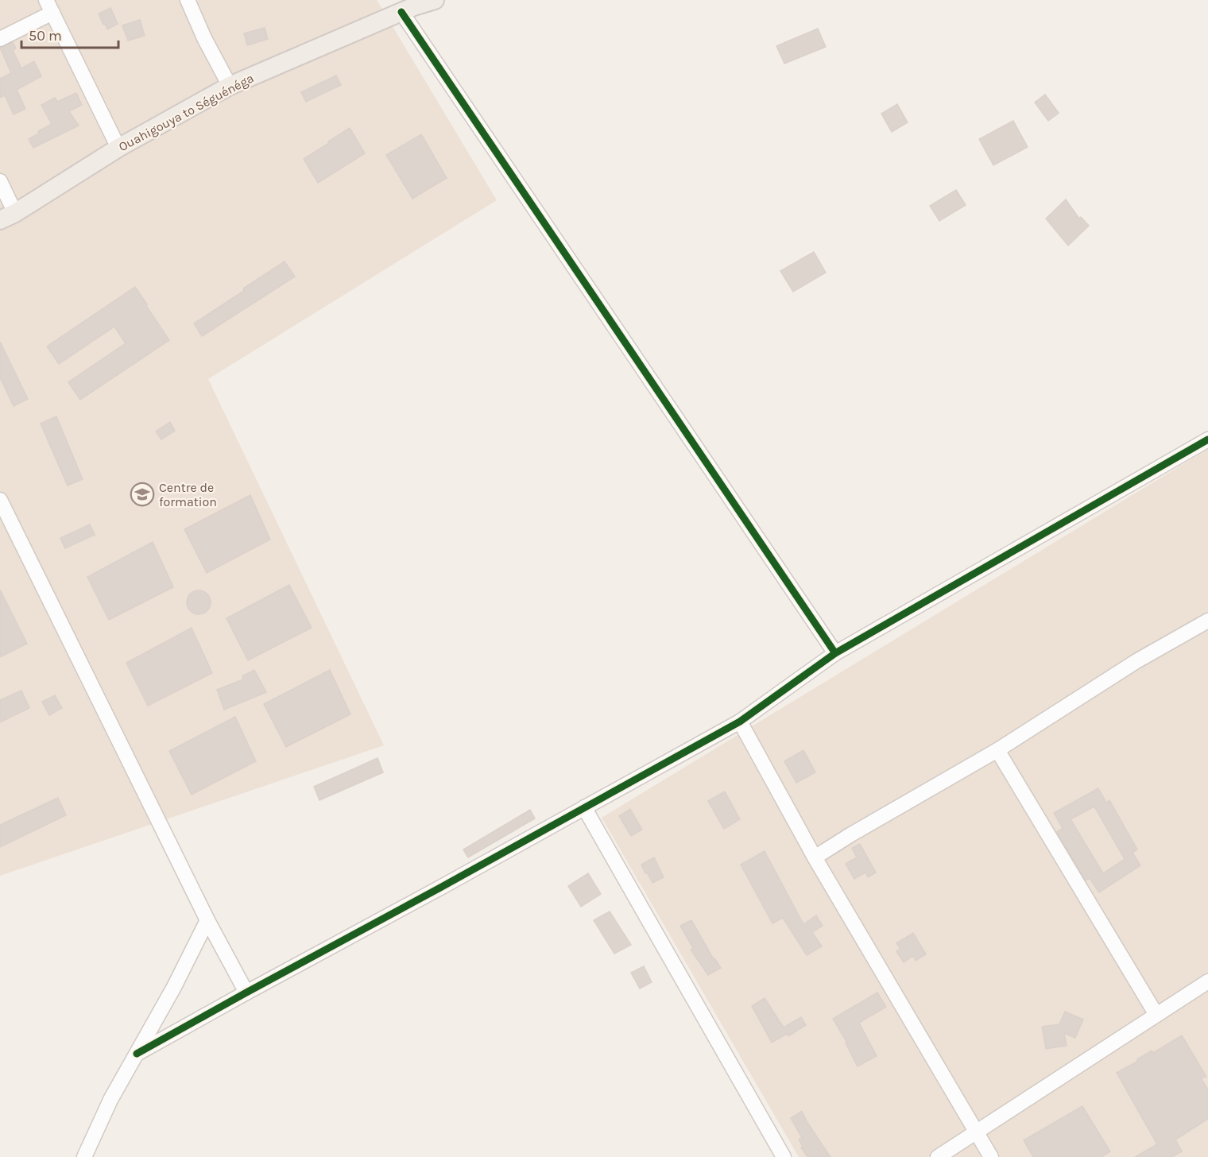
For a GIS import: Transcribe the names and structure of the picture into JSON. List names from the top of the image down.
{
  "streets": {
    "main road": ["Ouahigouya to Séguénéga"]
  },
  "places": {
    "school or university": ["Centre de formation"]
  },
  "scale_bar": "50 m"
}
